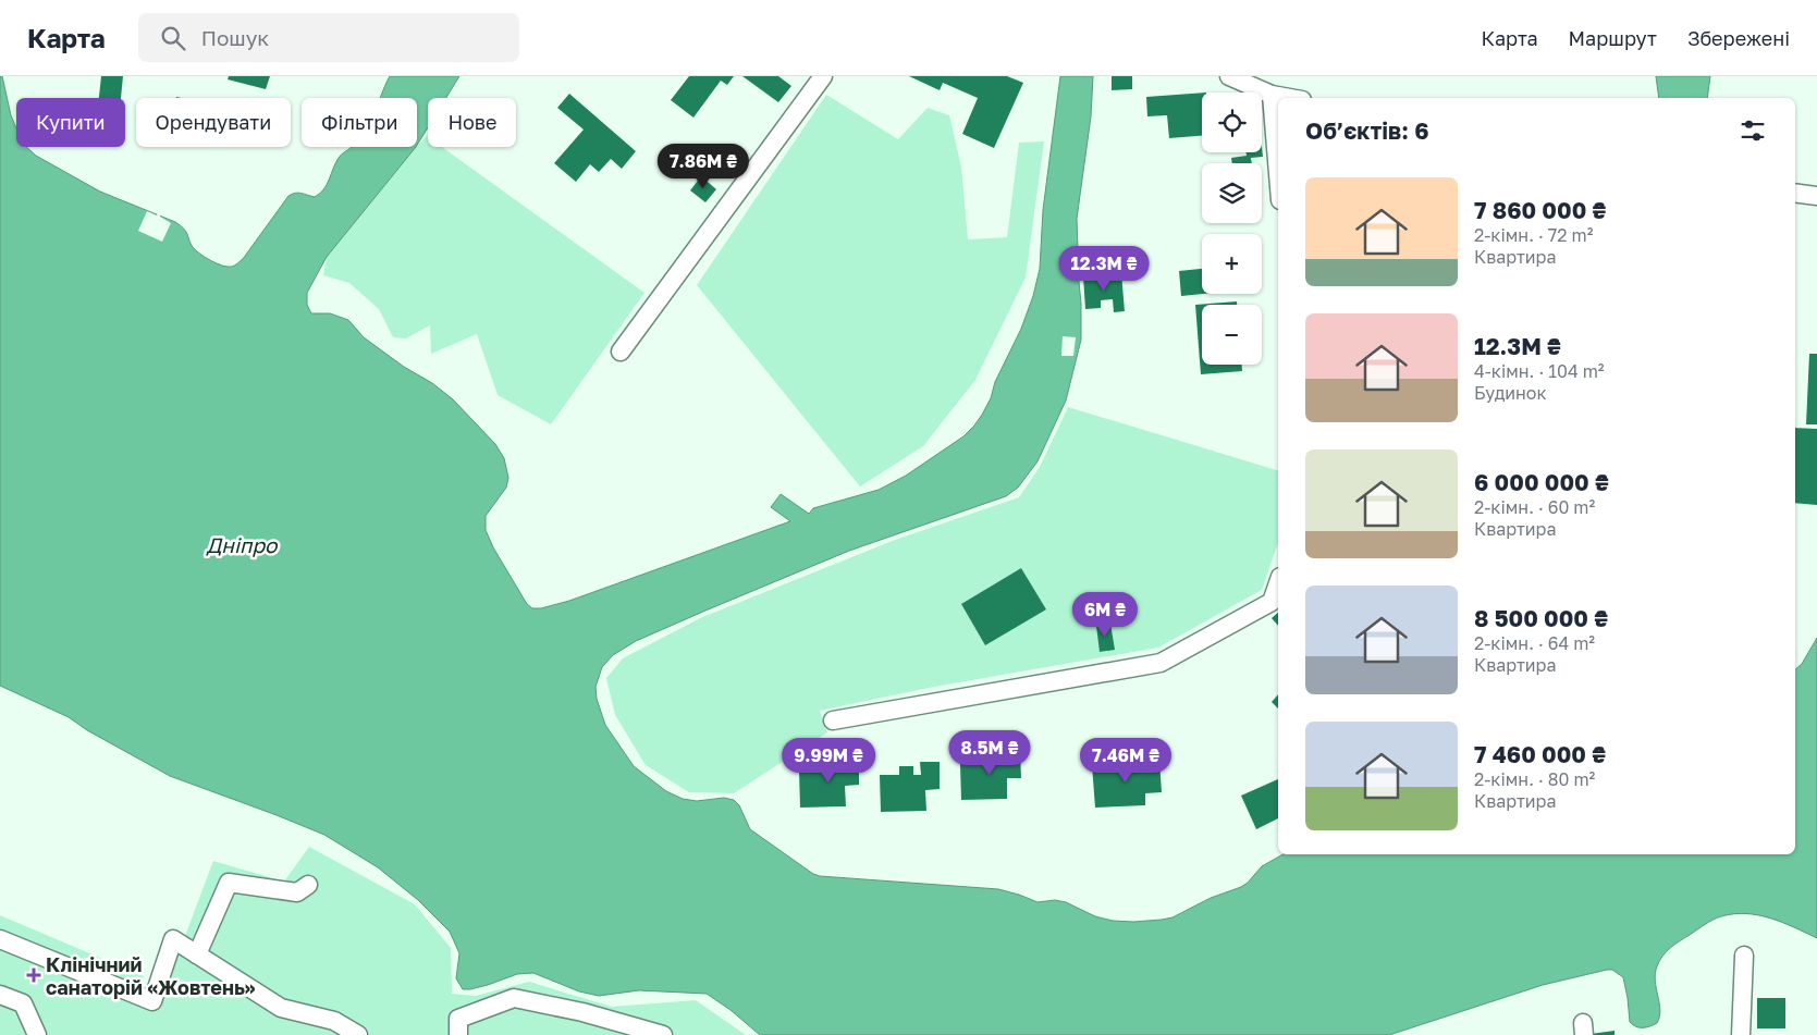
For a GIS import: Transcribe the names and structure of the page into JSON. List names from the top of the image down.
{
  "water": ["Дніпро"],
  "places": {
    "health": ["Клінічний санаторій «Жовтень»"]
  },
  "page": {
    "header": "Карта",
    "search": "Пошук",
    "nav": ["Карта", "Маршрут", "Збережені"],
    "map_buttons": ["+", "−"],
    "chip": [
      "Купити",
      "Орендувати",
      "Фільтри",
      "Нове"
    ],
    "heading": "Об’єктів: 6",
    "price": [
      "7.86M ₴",
      "12.3M ₴",
      "6M ₴",
      "8.5M ₴",
      "9.99M ₴",
      "7.46M ₴"
    ],
    "list": [
      {
        "name": "7 860 000 ₴",
        "note": "2-кімн. · 72 m² · Квартира"
      },
      {
        "name": "12.3M ₴",
        "note": "4-кімн. · 104 m² · Будинок"
      },
      {
        "name": "6 000 000 ₴",
        "note": "2-кімн. · 60 m² · Квартира"
      },
      {
        "name": "8 500 000 ₴",
        "note": "2-кімн. · 64 m² · Квартира"
      },
      {
        "name": "7 460 000 ₴",
        "note": "2-кімн. · 80 m² · Квартира"
      }
    ]
  }
}
